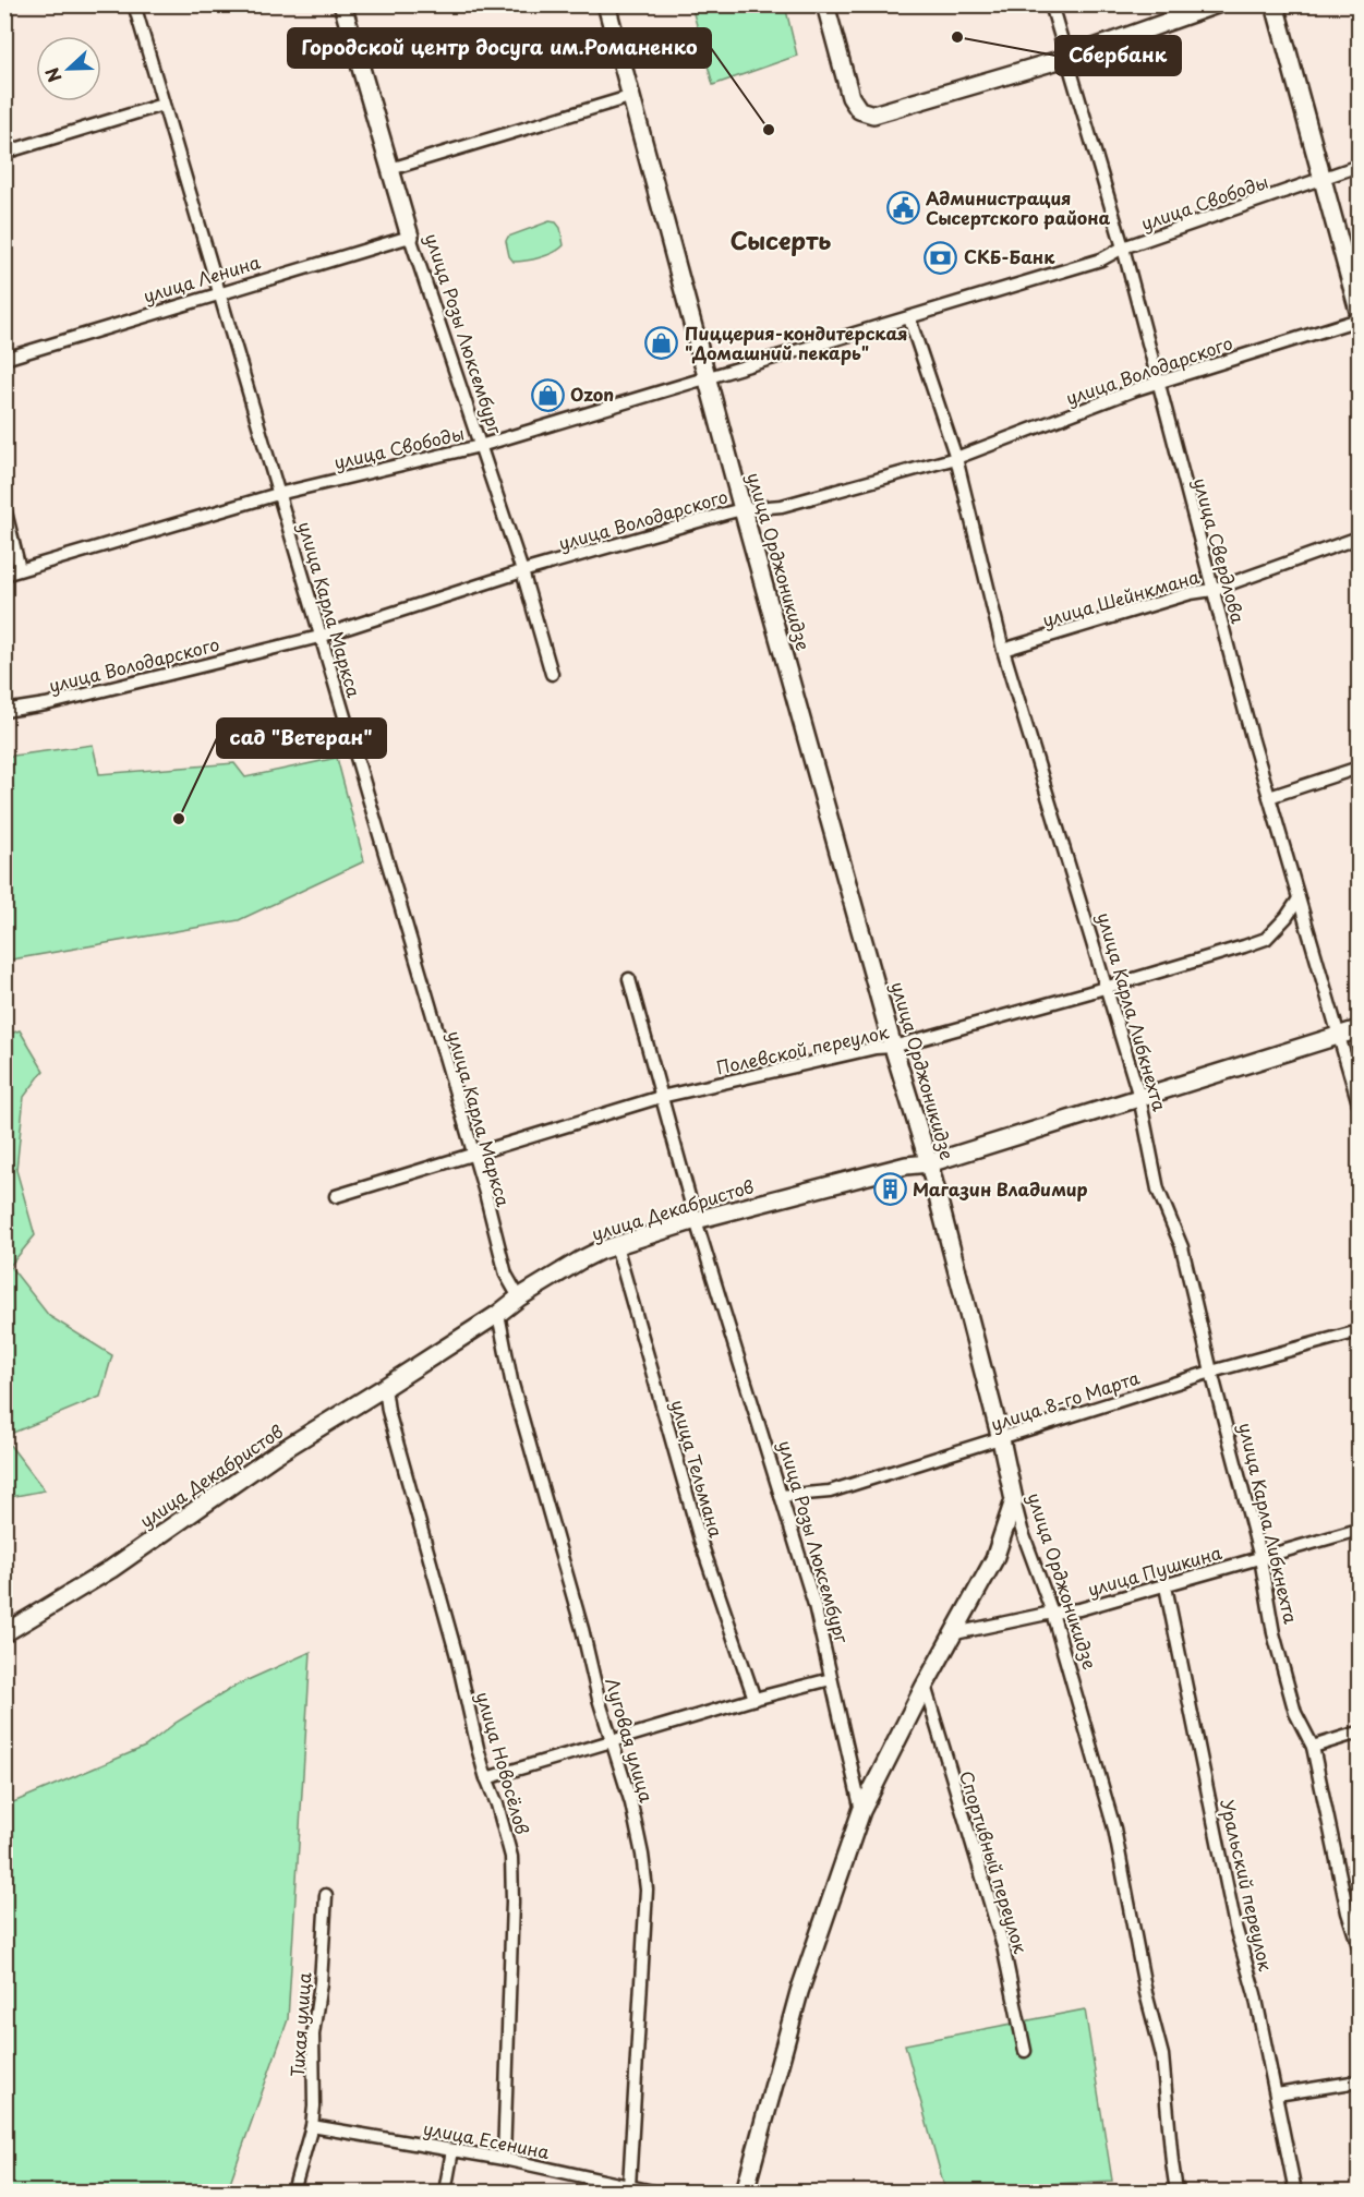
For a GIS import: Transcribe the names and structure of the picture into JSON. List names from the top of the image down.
{
  "streets": {
    "street": [
      "улица Свободы",
      "улица Ленина",
      "улица Розы Люксембург",
      "улица Володарского",
      "улица Свердлова",
      "улица Орджоникидзе",
      "улица Шейнкмана",
      "улица Карла Маркса",
      "улица Карла Либкнехта",
      "Полевской переулок",
      "улица Декабристов",
      "улица 8-го Марта",
      "улица Тельмана",
      "улица Пушкина",
      "Луговая улица",
      "улица Новосёлов",
      "Спортивный переулок",
      "Уральский переулок",
      "Тихая улица",
      "улица Есенина"
    ]
  },
  "crossings": [
    ["улица Свободы", "улица Розы Люксембург"],
    ["улица Свободы", "улица Свердлова"],
    ["улица Свободы", "улица Орджоникидзе"],
    ["улица Свободы", "улица Карла Маркса"],
    ["улица Свободы", "улица Карла Либкнехта"],
    ["улица Ленина", "улица Розы Люксембург"],
    ["улица Ленина", "улица Карла Маркса"],
    ["улица Розы Люксембург", "улица Володарского"],
    ["улица Розы Люксембург", "Полевской переулок"],
    ["улица Розы Люксембург", "улица Декабристов"],
    ["улица Розы Люксембург", "улица 8-го Марта"],
    ["улица Володарского", "улица Свердлова"],
    ["улица Володарского", "улица Орджоникидзе"],
    ["улица Володарского", "улица Карла Маркса"],
    ["улица Володарского", "улица Карла Либкнехта"],
    ["улица Свердлова", "улица Шейнкмана"],
    ["улица Свердлова", "Полевской переулок"],
    ["улица Свердлова", "улица Декабристов"],
    ["улица Орджоникидзе", "Полевской переулок"],
    ["улица Орджоникидзе", "улица Декабристов"],
    ["улица Орджоникидзе", "улица 8-го Марта"],
    ["улица Орджоникидзе", "улица Пушкина"],
    ["улица Шейнкмана", "улица Карла Либкнехта"],
    ["улица Карла Маркса", "Полевской переулок"],
    ["улица Карла Маркса", "улица Декабристов"],
    ["улица Карла Либкнехта", "Полевской переулок"],
    ["улица Карла Либкнехта", "улица Декабристов"],
    ["улица Карла Либкнехта", "улица 8-го Марта"],
    ["улица Карла Либкнехта", "улица Пушкина"],
    ["улица Декабристов", "улица Тельмана"],
    ["улица Декабристов", "Луговая улица"],
    ["улица Декабристов", "улица Новосёлов"],
    ["улица Пушкина", "Уральский переулок"],
    ["Луговая улица", "улица Есенина"],
    ["улица Новосёлов", "улица Есенина"],
    ["Тихая улица", "улица Есенина"]
  ],
  "districts": ["Сысерть"],
  "places": {
    "other": ["Сбербанк", "Городской центр досуга им.Романенко", "сад \"Ветеран\""],
    "public building": ["Администрация Сысертского района"],
    "bank": ["СКБ-Банк"],
    "shop": ["Пиццерия-кондитерская \"Домашний пекарь\"", "Ozon"],
    "building": ["Магазин Владимир"]
  },
  "north": "left"
}
